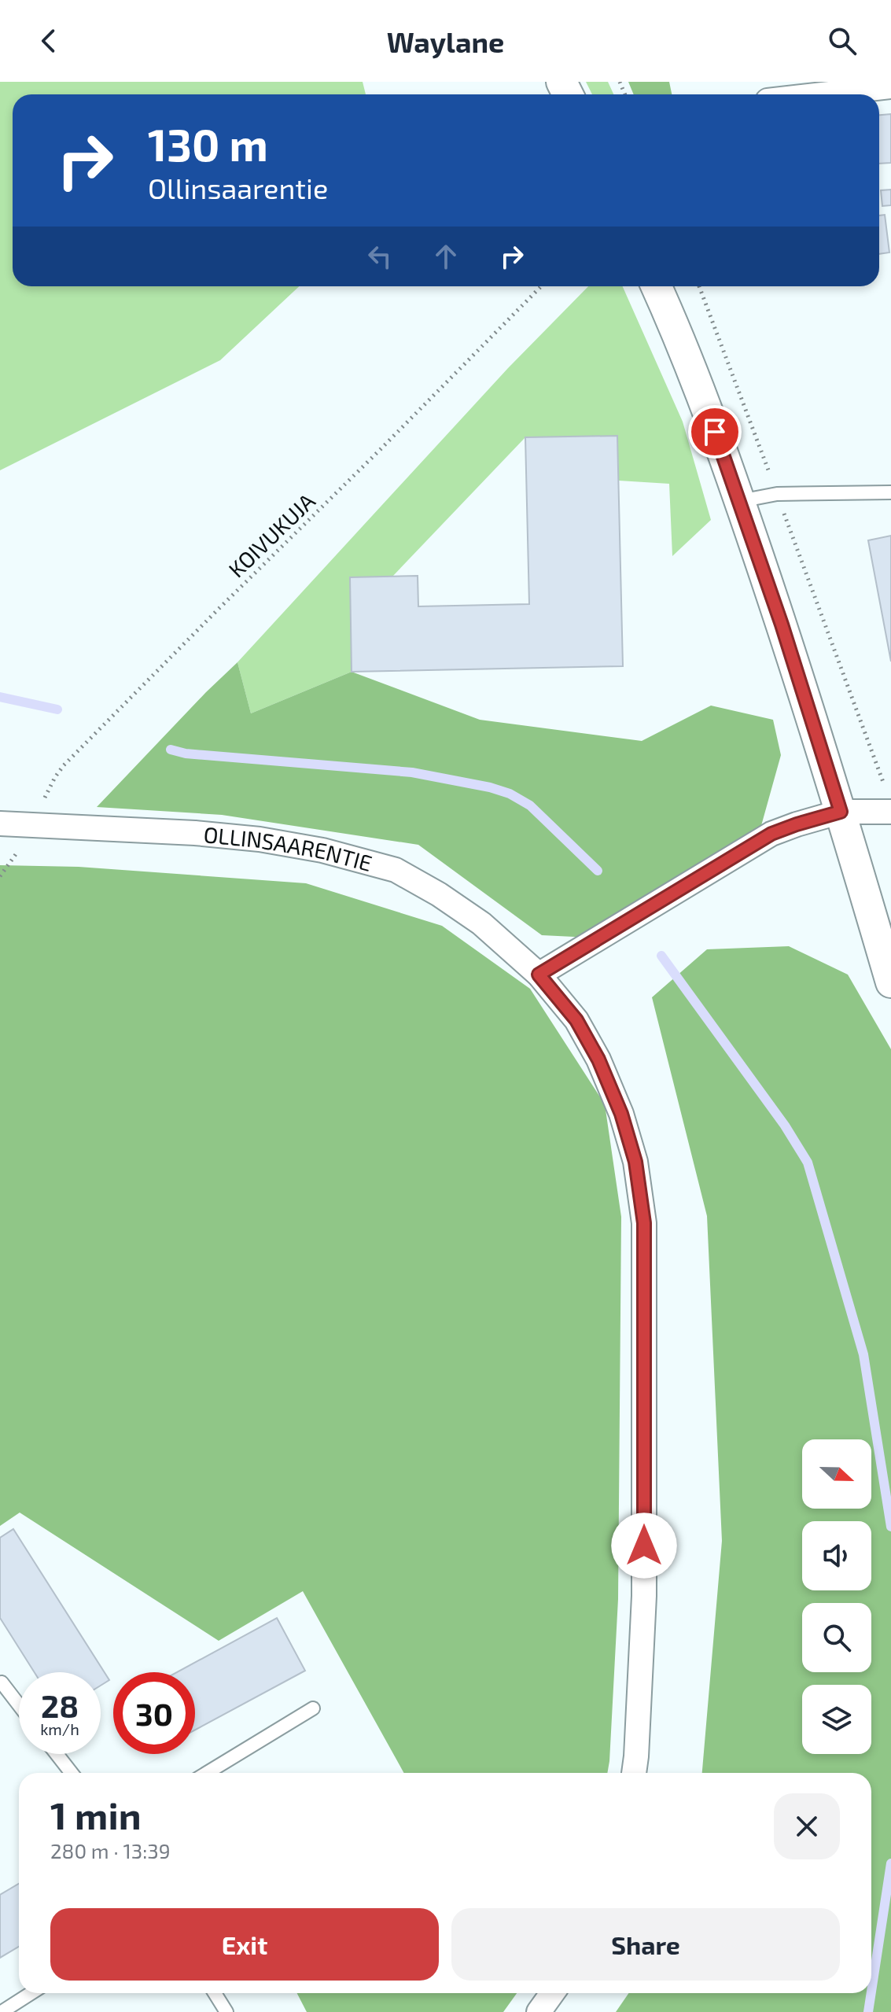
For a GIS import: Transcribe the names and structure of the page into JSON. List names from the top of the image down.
{
  "streets": {
    "street": ["OLLINSAARENTIE"],
    "path": ["KOIVUKUJA"]
  },
  "crossings": [
    ["KOIVUKUJA", "OLLINSAARENTIE"]
  ],
  "north": "right",
  "page": {
    "header": "Waylane",
    "turn": ["130 m", "Ollinsaarentie"],
    "speed": "28 km/h",
    "limit": "30",
    "heading": ["1 min", "280 m · 13:39"],
    "buttons": ["Exit", "Share"]
  }
}
